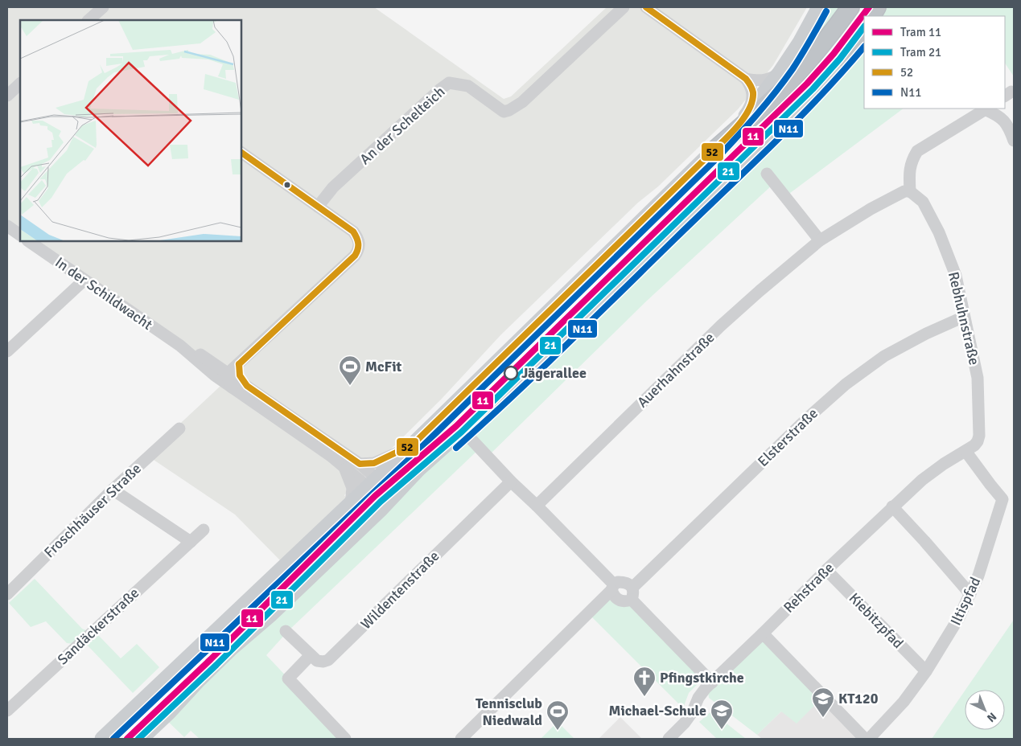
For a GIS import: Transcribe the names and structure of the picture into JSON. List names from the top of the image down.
{
  "streets": {
    "street": [
      "An der Schelteich",
      "In der Schildwacht",
      "Rebhuhnstraße",
      "Auerhahnstraße",
      "Elsterstraße",
      "Froschhäuser Straße",
      "Rehstraße",
      "Wildentenstraße",
      "Iltispfad",
      "Kiebitzpfad",
      "Sandäckerstraße"
    ]
  },
  "crossings": [
    ["Rebhuhnstraße", "Auerhahnstraße"],
    ["Rebhuhnstraße", "Elsterstraße"],
    ["Rebhuhnstraße", "Rehstraße"],
    ["Rebhuhnstraße", "Iltispfad"],
    ["Rehstraße", "Iltispfad"],
    ["Rehstraße", "Kiebitzpfad"],
    ["Iltispfad", "Kiebitzpfad"]
  ],
  "places": {
    "other": ["Jägerallee"],
    "sports": ["McFit", "Tennisclub Niedwald"],
    "church": ["Pfingstkirche"],
    "school or university": ["KT120", "Michael-Schule"]
  },
  "lines": [
    "tram line 11",
    "transit line 52",
    "transit line N11",
    "tram line 21"
  ],
  "legend": [
    "Tram 11",
    "Tram 21",
    "52",
    "N11"
  ],
  "north": "bottom right"
}
